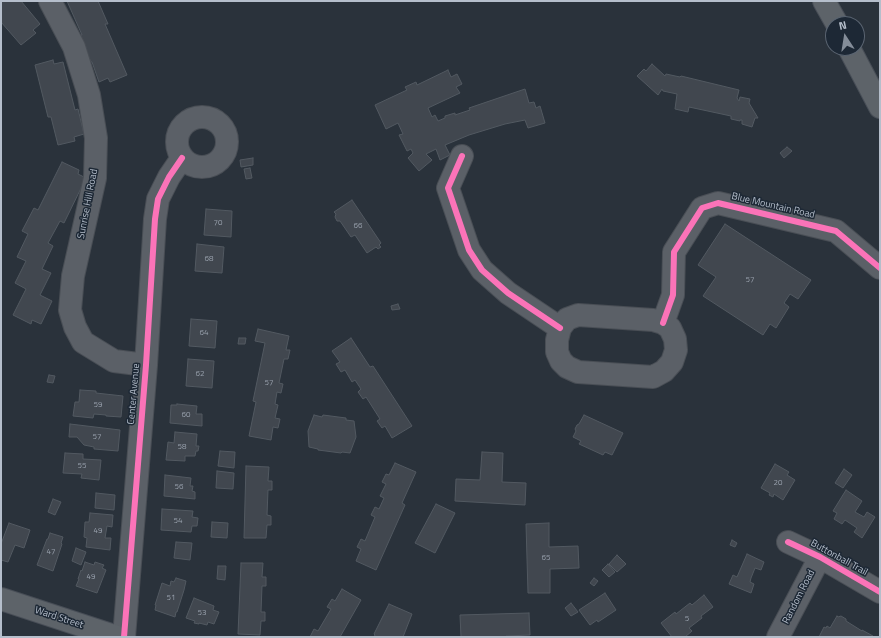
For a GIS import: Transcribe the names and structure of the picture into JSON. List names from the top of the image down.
{
  "streets": {
    "main road": ["Ward Street"],
    "street": [
      "Sunrise Hill Road",
      "Blue Mountain Road",
      "Center Avenue",
      "Buttonball Trail",
      "Random Road"
    ]
  },
  "crossings": [
    ["Sunrise Hill Road", "Center Avenue"],
    ["Buttonball Trail", "Random Road"]
  ],
  "house_numbers": [
    "70",
    "66",
    "68",
    "57",
    "64",
    "62",
    "57",
    "59",
    "60",
    "57",
    "58",
    "55",
    "20",
    "56",
    "54",
    "49",
    "47",
    "65",
    "49",
    "51",
    "53",
    "5"
  ],
  "north": "top"
}
